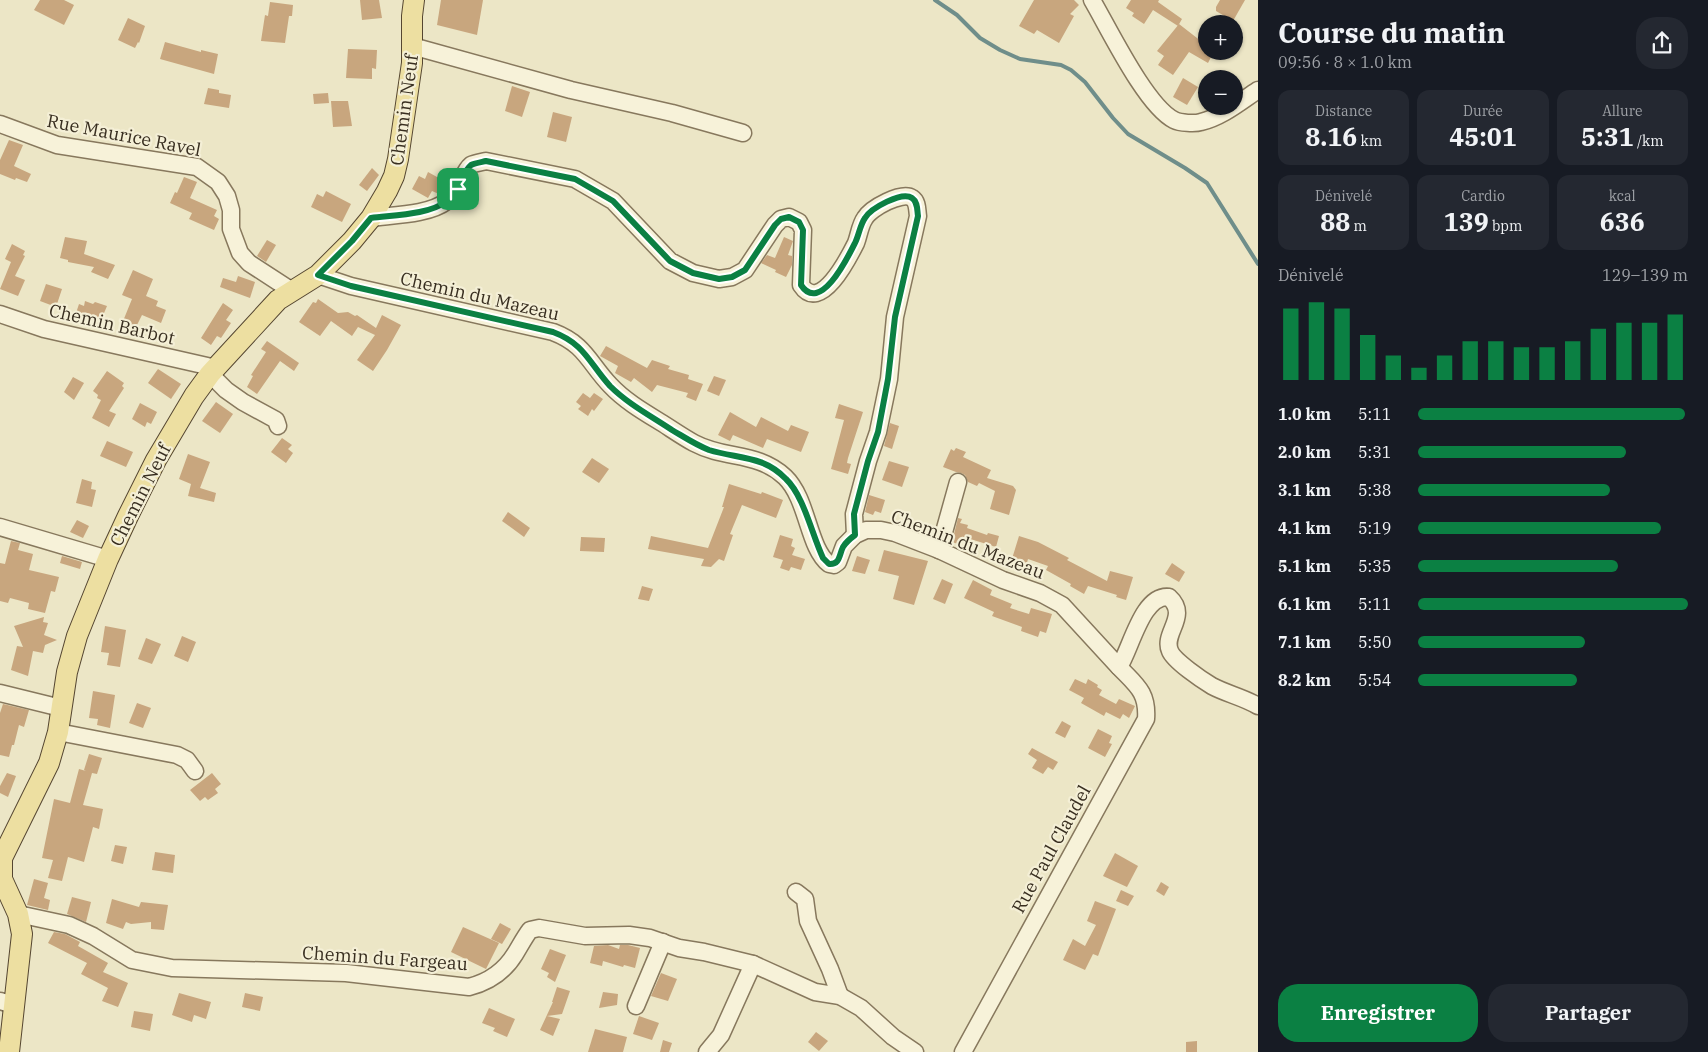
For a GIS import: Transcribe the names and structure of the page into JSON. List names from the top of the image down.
{
  "streets": {
    "main road": ["Chemin Neuf"],
    "street": [
      "Rue Maurice Ravel",
      "Chemin du Mazeau",
      "Chemin Barbot",
      "Rue Paul Claudel",
      "Chemin du Fargeau"
    ]
  },
  "crossings": [
    ["Chemin Neuf", "Rue Maurice Ravel"],
    ["Chemin Neuf", "Chemin du Mazeau"],
    ["Chemin Neuf", "Chemin Barbot"],
    ["Chemin Neuf", "Chemin du Fargeau"],
    ["Chemin du Mazeau", "Rue Paul Claudel"]
  ],
  "page": {
    "heading": ["Course du matin", "09:56 · 8 × 1.0 km"],
    "map_buttons": ["+", "−"],
    "stats": [
      ["Distance", "8.16 km"],
      ["Durée", "45:01"],
      ["Allure", "5:31 /km"],
      ["Dénivelé", "88 m"],
      ["Cardio", "139 bpm"],
      ["kcal", "636"]
    ],
    "chart": ["Dénivelé", "129–139 m"],
    "list": [
      {
        "name": "1.0 km",
        "note": "5:11"
      },
      {
        "name": "2.0 km",
        "note": "5:31"
      },
      {
        "name": "3.1 km",
        "note": "5:38"
      },
      {
        "name": "4.1 km",
        "note": "5:19"
      },
      {
        "name": "5.1 km",
        "note": "5:35"
      },
      {
        "name": "6.1 km",
        "note": "5:11"
      },
      {
        "name": "7.1 km",
        "note": "5:50"
      },
      {
        "name": "8.2 km",
        "note": "5:54"
      }
    ],
    "buttons": ["Enregistrer", "Partager"]
  }
}
